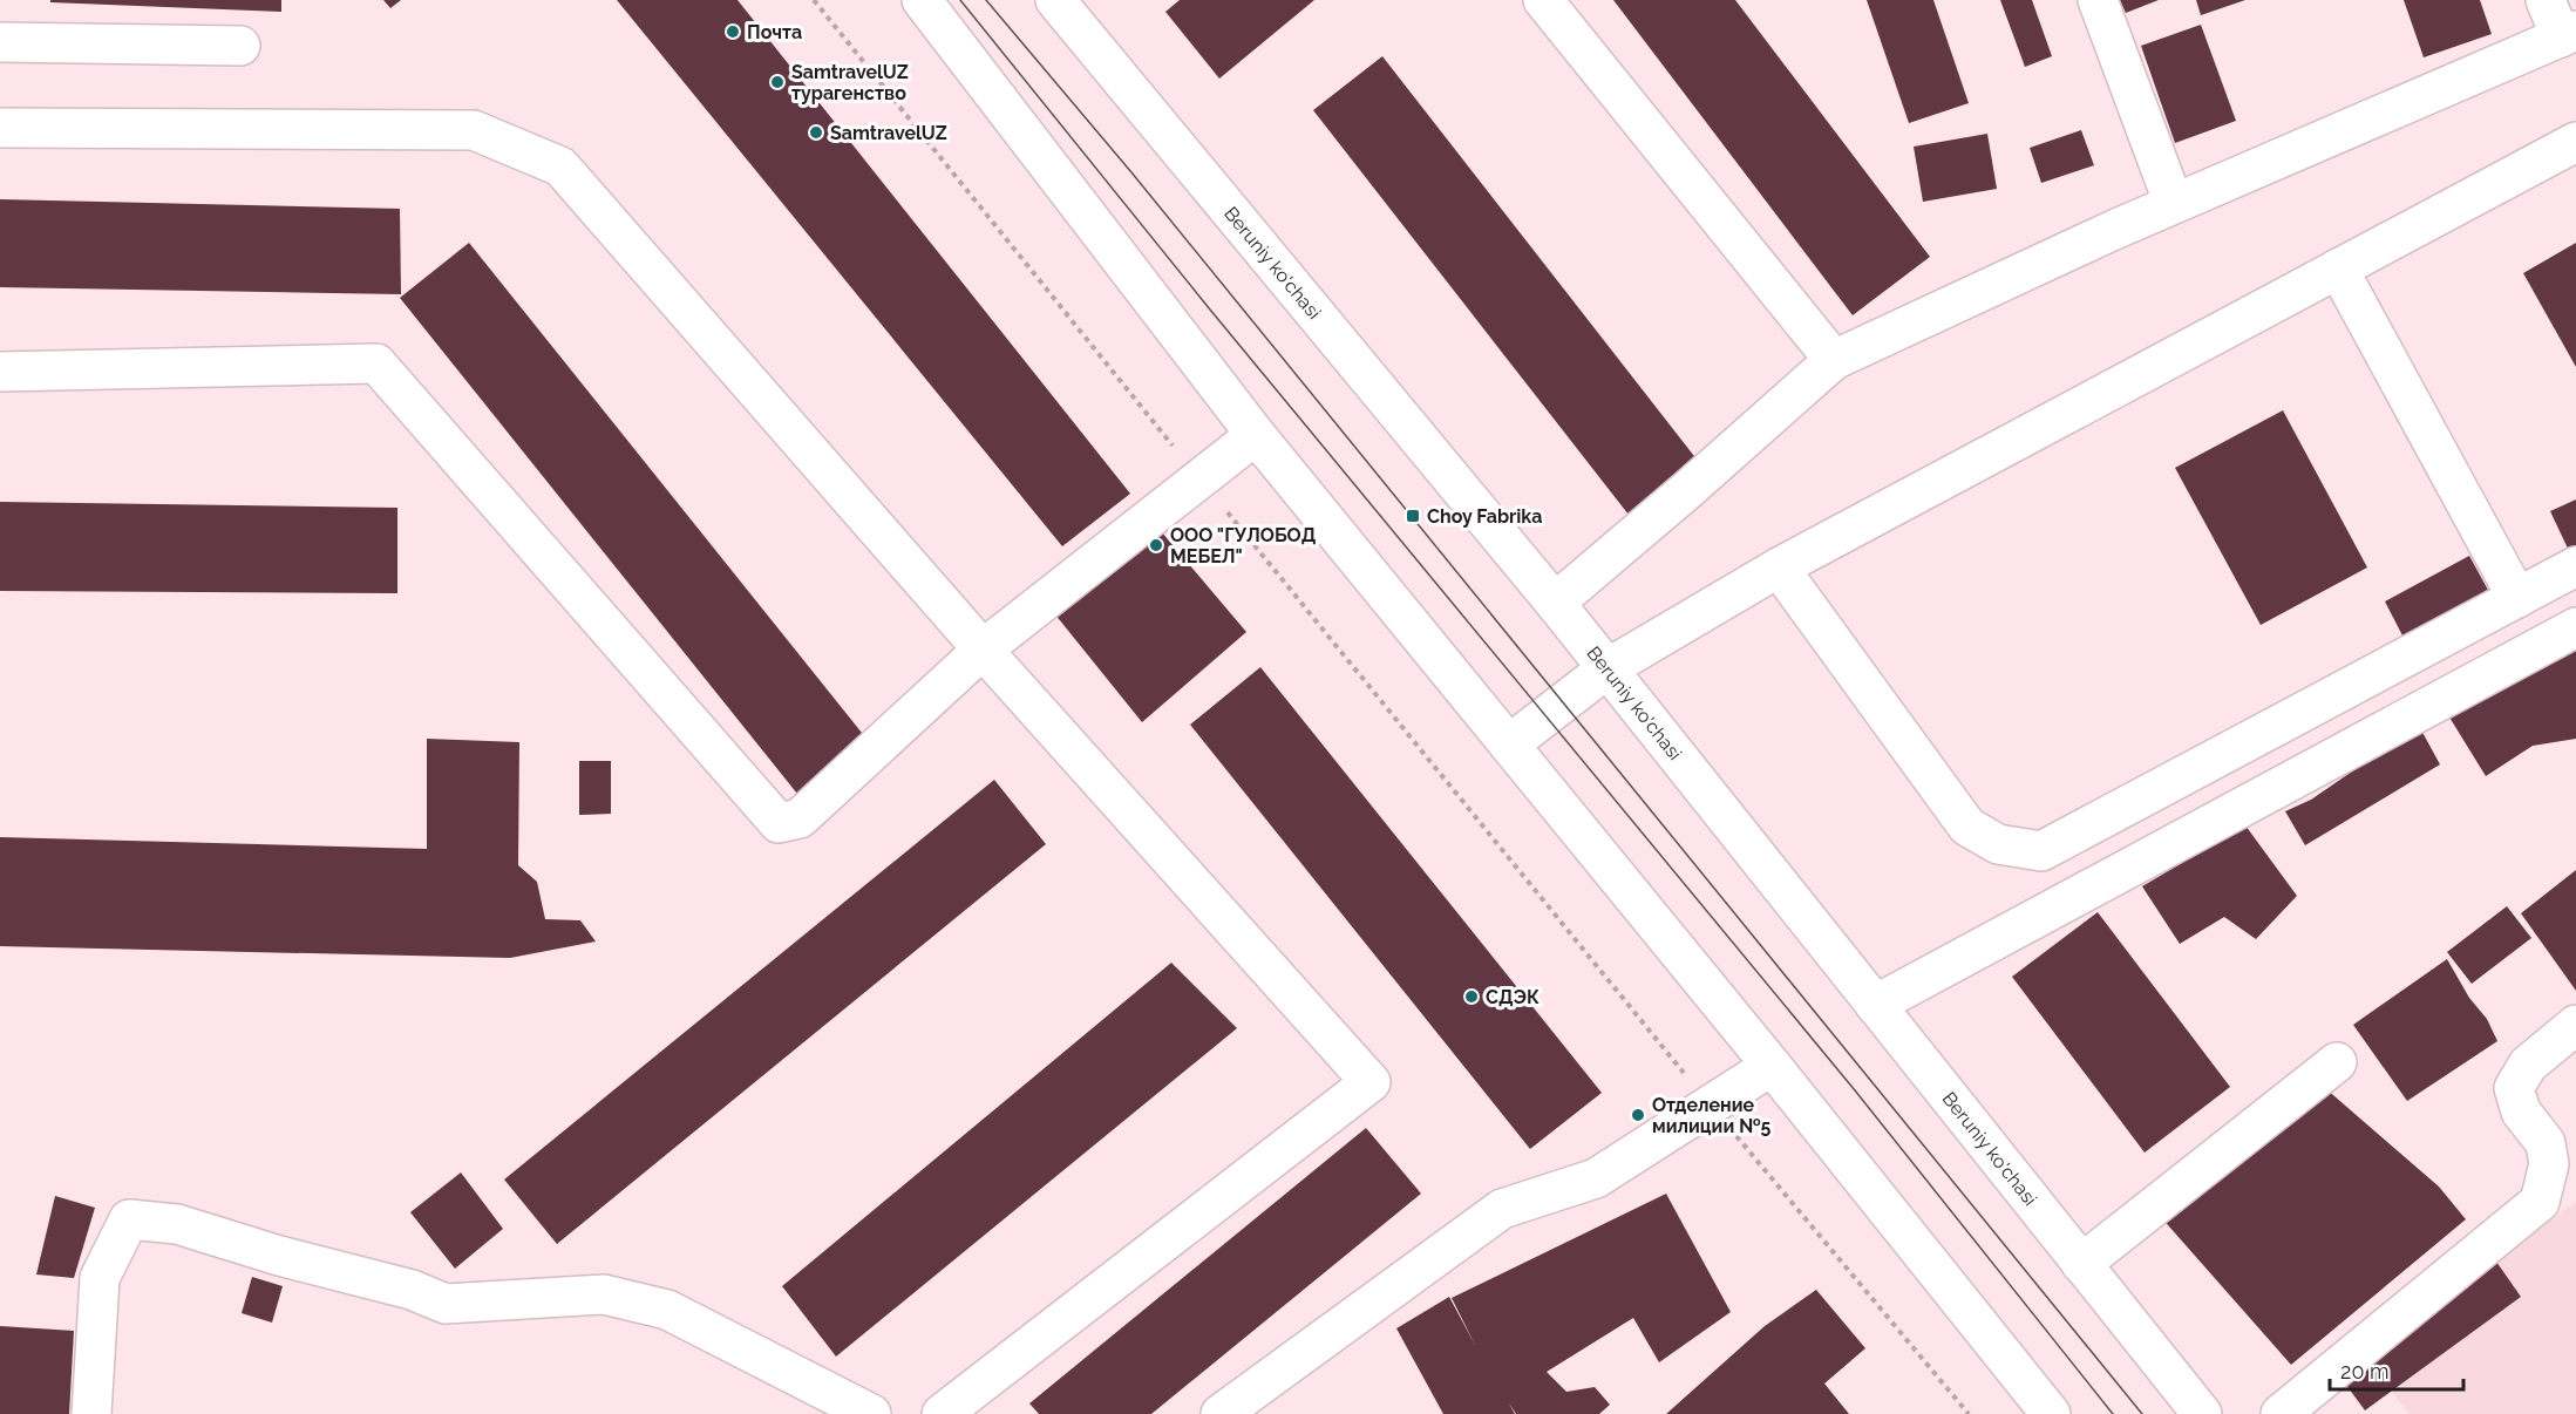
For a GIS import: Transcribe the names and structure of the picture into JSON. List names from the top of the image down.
{
  "streets": {
    "street": ["Beruniy ko'chasi"]
  },
  "places": {
    "other": [
      "Почта",
      "SamtravelUZ турагенство",
      "SamtravelUZ",
      "ООО \"ГУЛОБОД МЕБЕЛ\"",
      "СДЭК",
      "Отделение милиции №5"
    ],
    "transit": ["Choy Fabrika"]
  },
  "scale_bar": "20 m"
}
